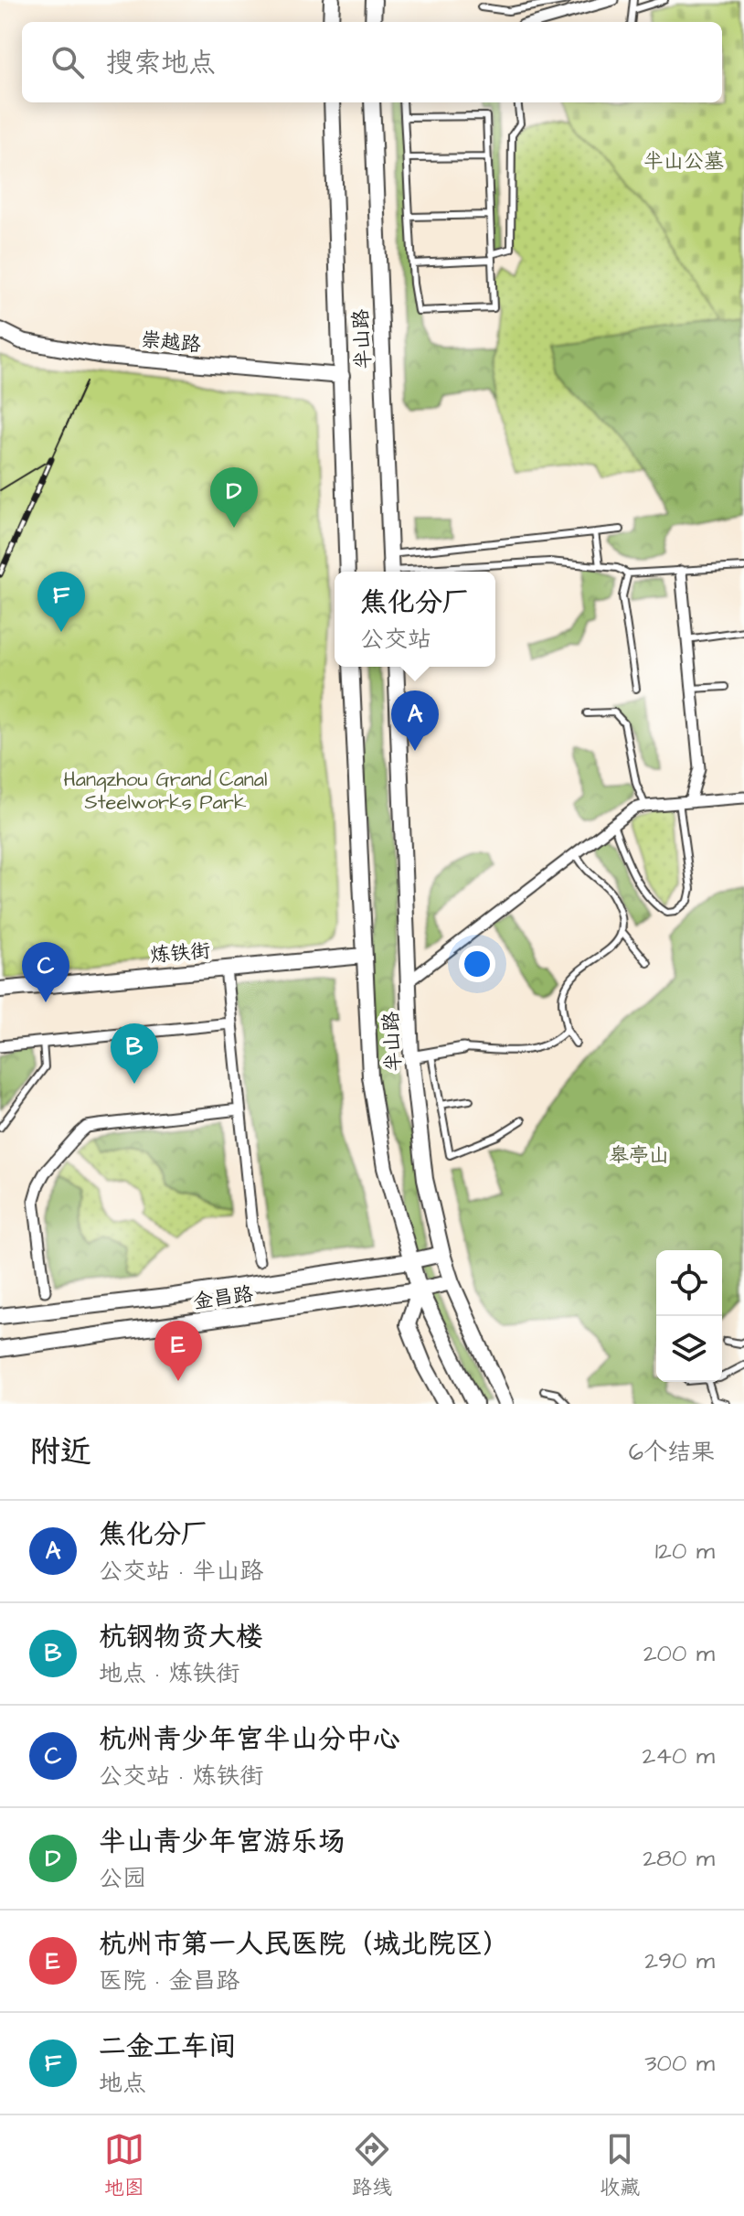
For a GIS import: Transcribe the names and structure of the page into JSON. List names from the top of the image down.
{
  "streets": {
    "main road": [
      "半山路",
      "崇越路",
      "炼铁街",
      "金昌路"
    ]
  },
  "crossings": [
    ["半山路", "崇越路"],
    ["半山路", "炼铁街"],
    ["半山路", "金昌路"]
  ],
  "parks": ["半山公墓", "Hangzhou Grand Canal Steelworks Park", "皋亭山"],
  "page": {
    "search": "搜索地点",
    "pins": [
      "D",
      "F",
      "A",
      "C",
      "B",
      "E"
    ],
    "popup": ["焦化分厂", "公交站"],
    "heading": ["附近", "6个结果"],
    "list": [
      {
        "mark": "A",
        "name": "焦化分厂",
        "note": "公交站 · 半山路",
        "value": "120 m"
      },
      {
        "mark": "B",
        "name": "杭钢物资大楼",
        "note": "地点 · 炼铁街",
        "value": "200 m"
      },
      {
        "mark": "C",
        "name": "杭州青少年宫半山分中心",
        "note": "公交站 · 炼铁街",
        "value": "240 m"
      },
      {
        "mark": "D",
        "name": "半山青少年宫游乐场",
        "note": "公园",
        "value": "280 m"
      },
      {
        "mark": "E",
        "name": "杭州市第一人民医院（城北院区）",
        "note": "医院 · 金昌路",
        "value": "290 m"
      },
      {
        "mark": "F",
        "name": "二金工车间",
        "note": "地点",
        "value": "300 m"
      }
    ],
    "nav": ["地图", "路线", "收藏"]
  }
}
